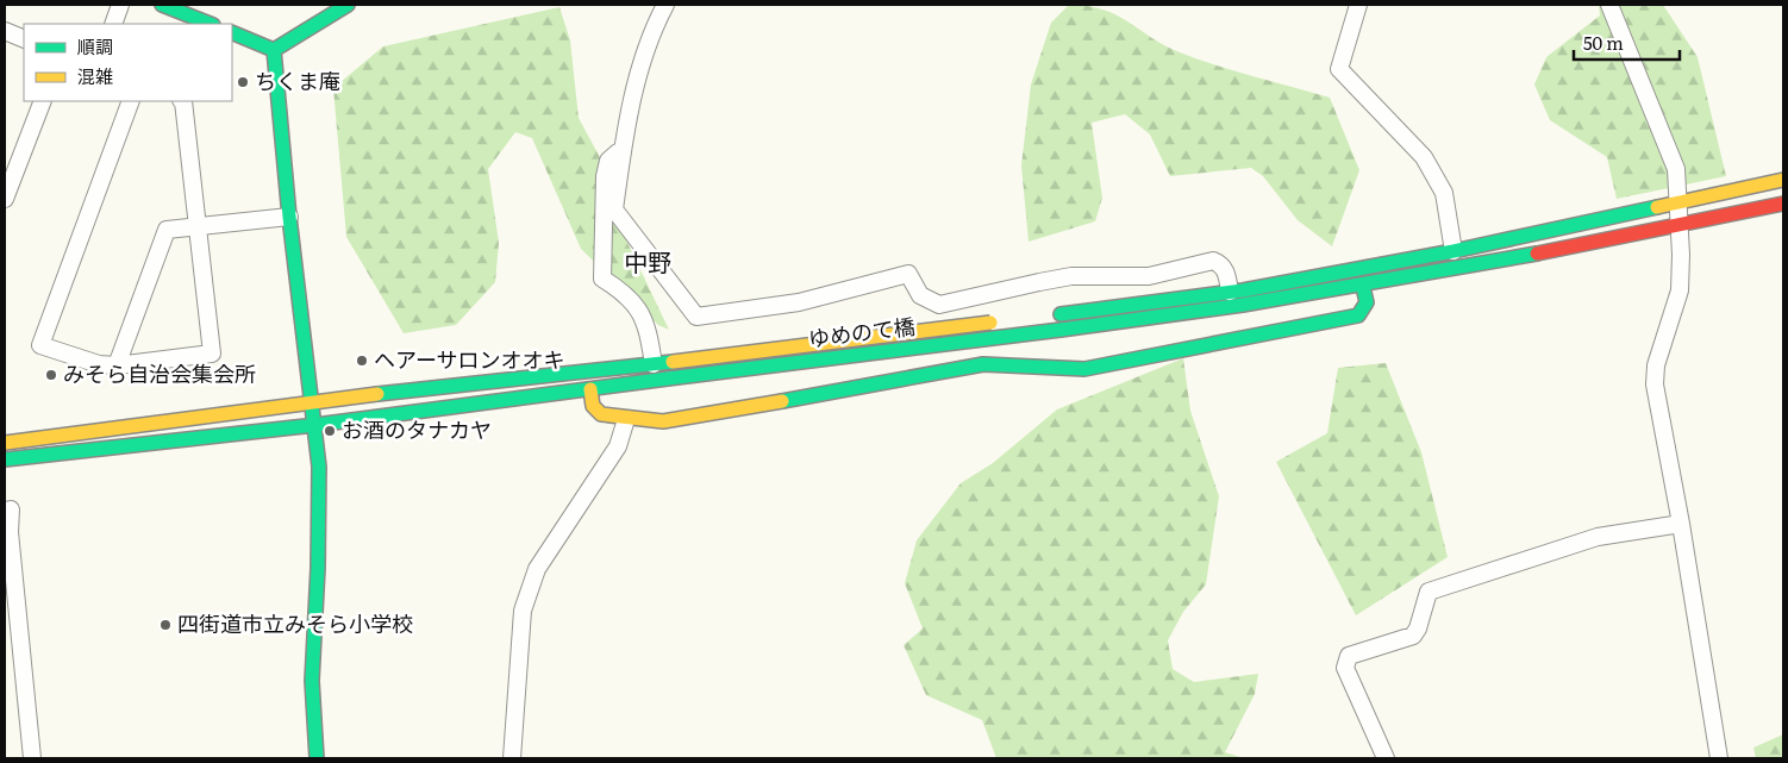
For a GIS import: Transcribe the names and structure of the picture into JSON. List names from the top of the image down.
{
  "streets": {
    "street": ["ゆめのて橋"]
  },
  "districts": ["中野"],
  "places": [
    "ちくま庵",
    "ヘアーサロンオオキ",
    "みそら自治会集会所",
    "お酒のタナカヤ",
    "四街道市立みそら小学校"
  ],
  "legend": ["順調", "混雑"],
  "scale_bar": "50 m"
}
